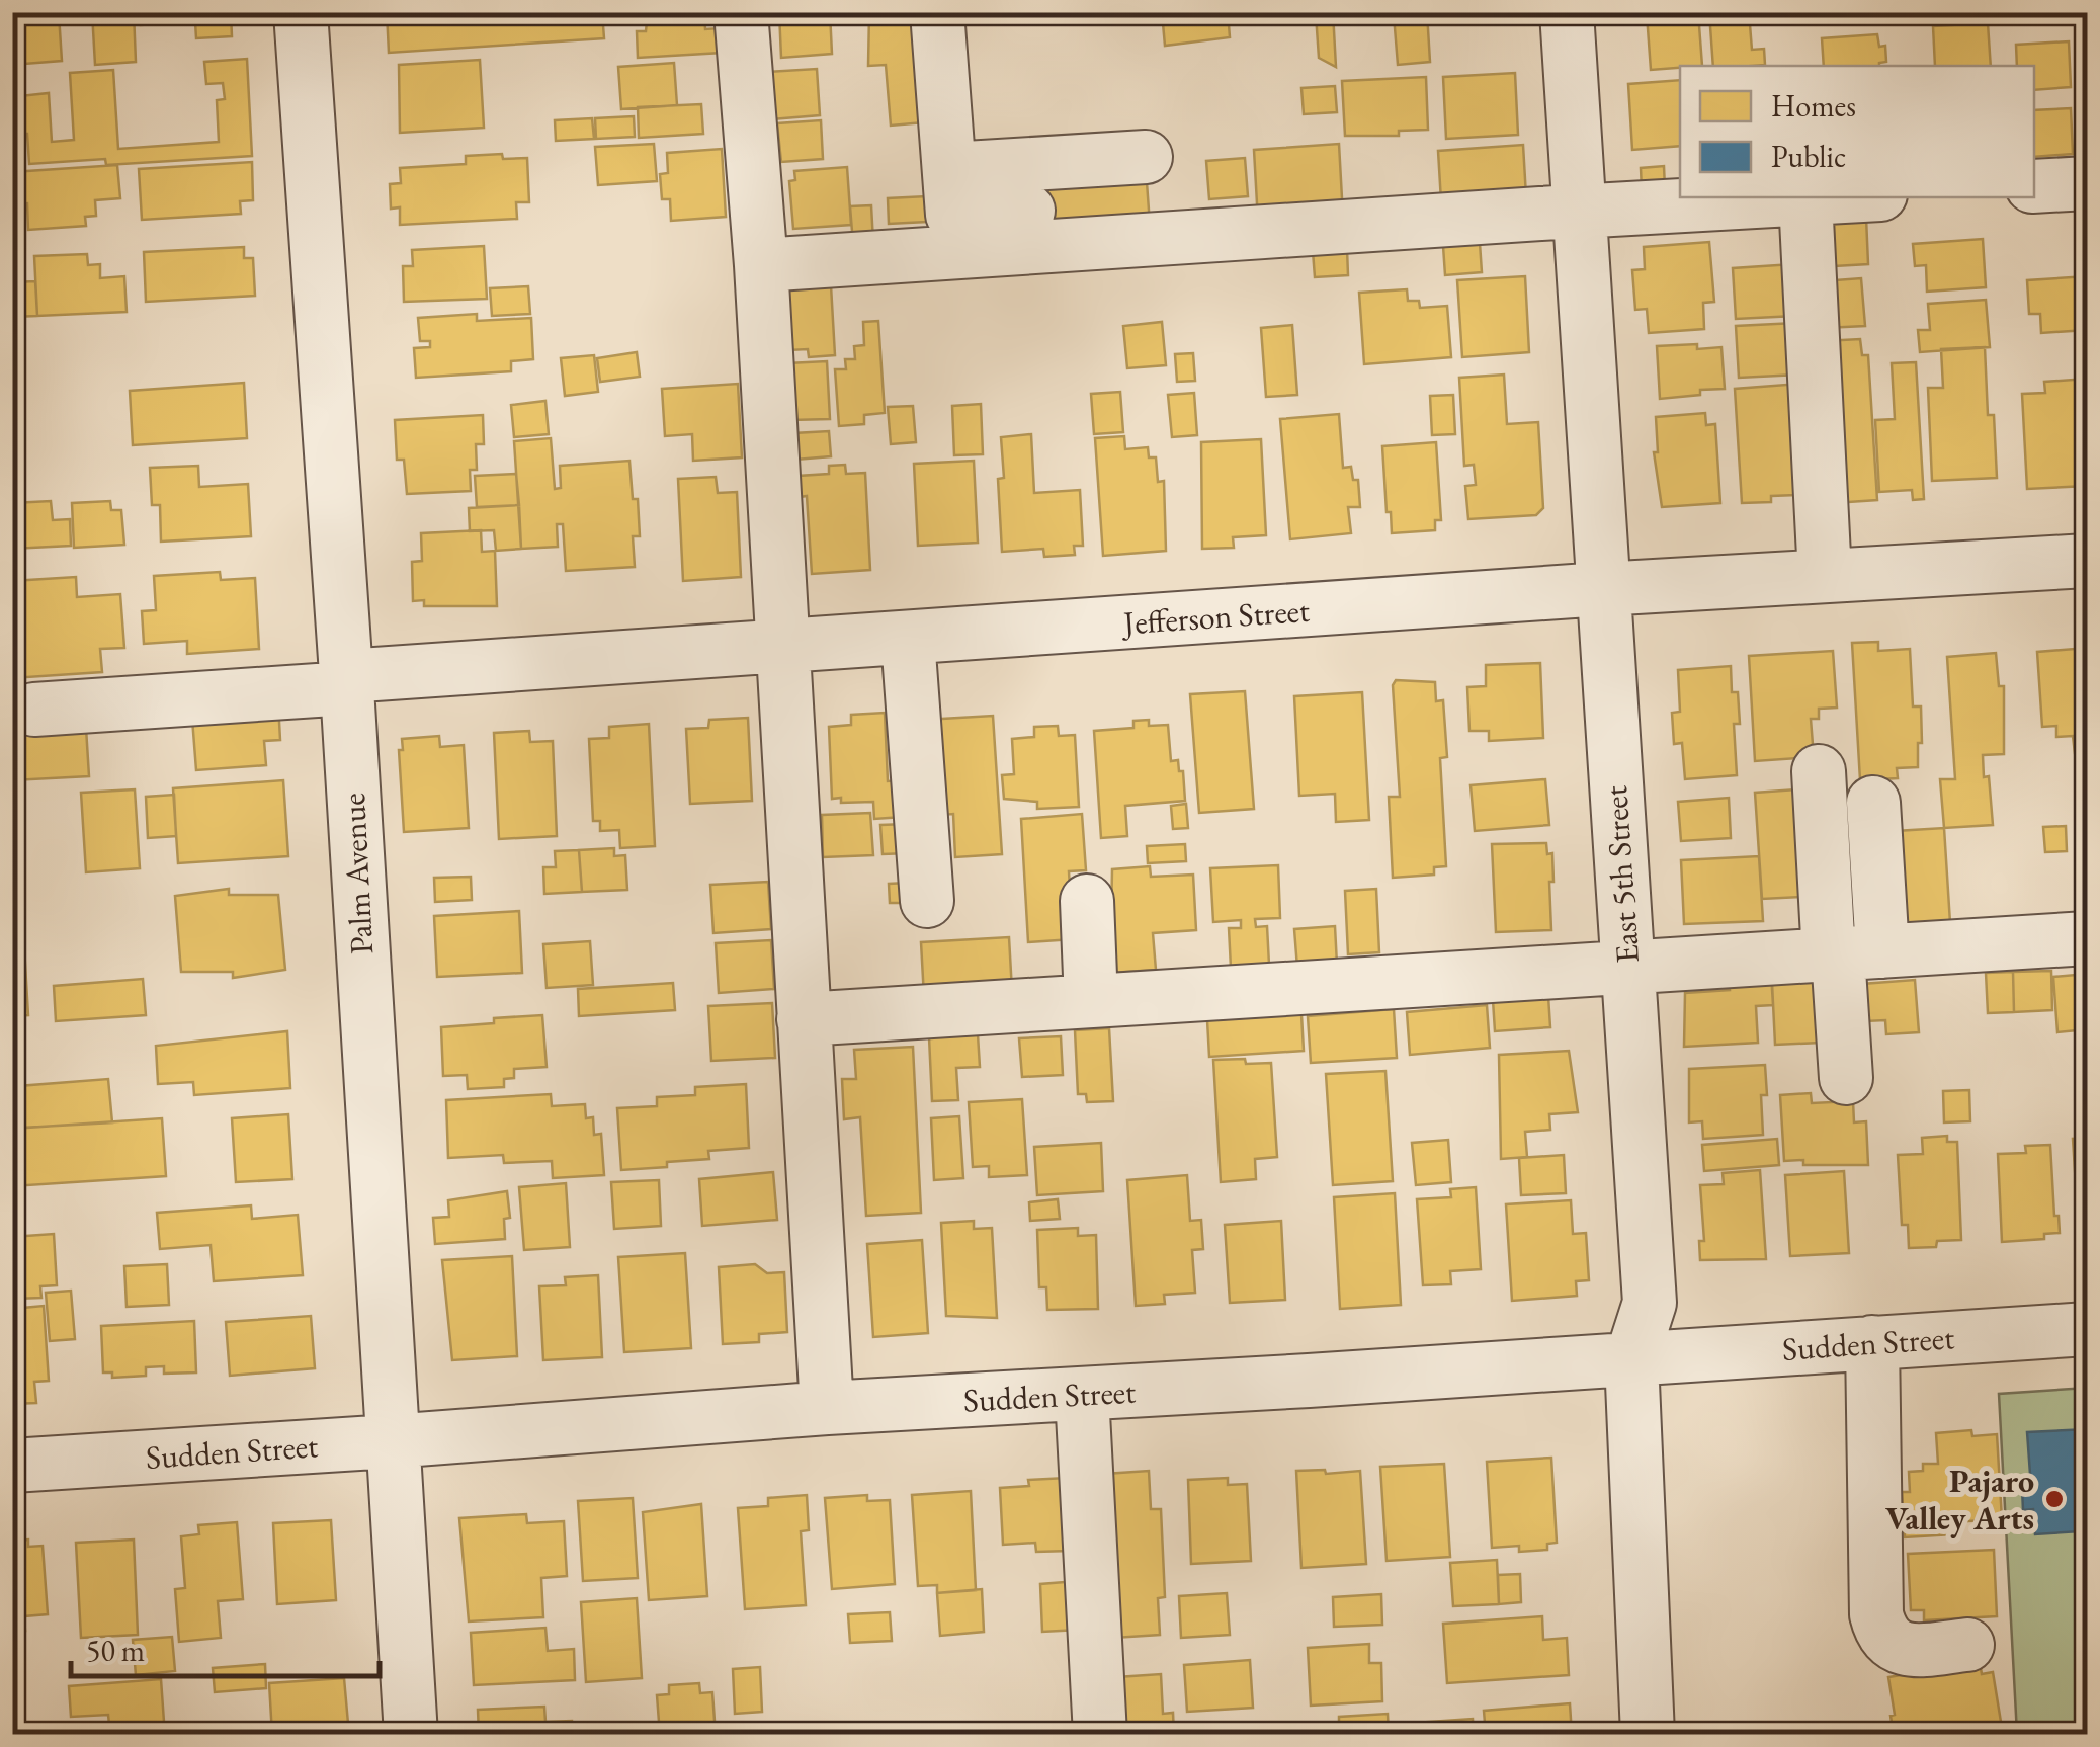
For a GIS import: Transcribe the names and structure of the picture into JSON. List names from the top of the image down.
{
  "streets": {
    "street": [
      "Jefferson Street",
      "Palm Avenue",
      "East 5th Street",
      "Sudden Street"
    ]
  },
  "crossings": [
    ["Jefferson Street", "Palm Avenue"],
    ["Jefferson Street", "East 5th Street"],
    ["Palm Avenue", "Sudden Street"],
    ["East 5th Street", "Sudden Street"]
  ],
  "places": ["Pajaro Valley Arts"],
  "legend": ["Homes", "Public"],
  "scale_bar": "50 m"
}
